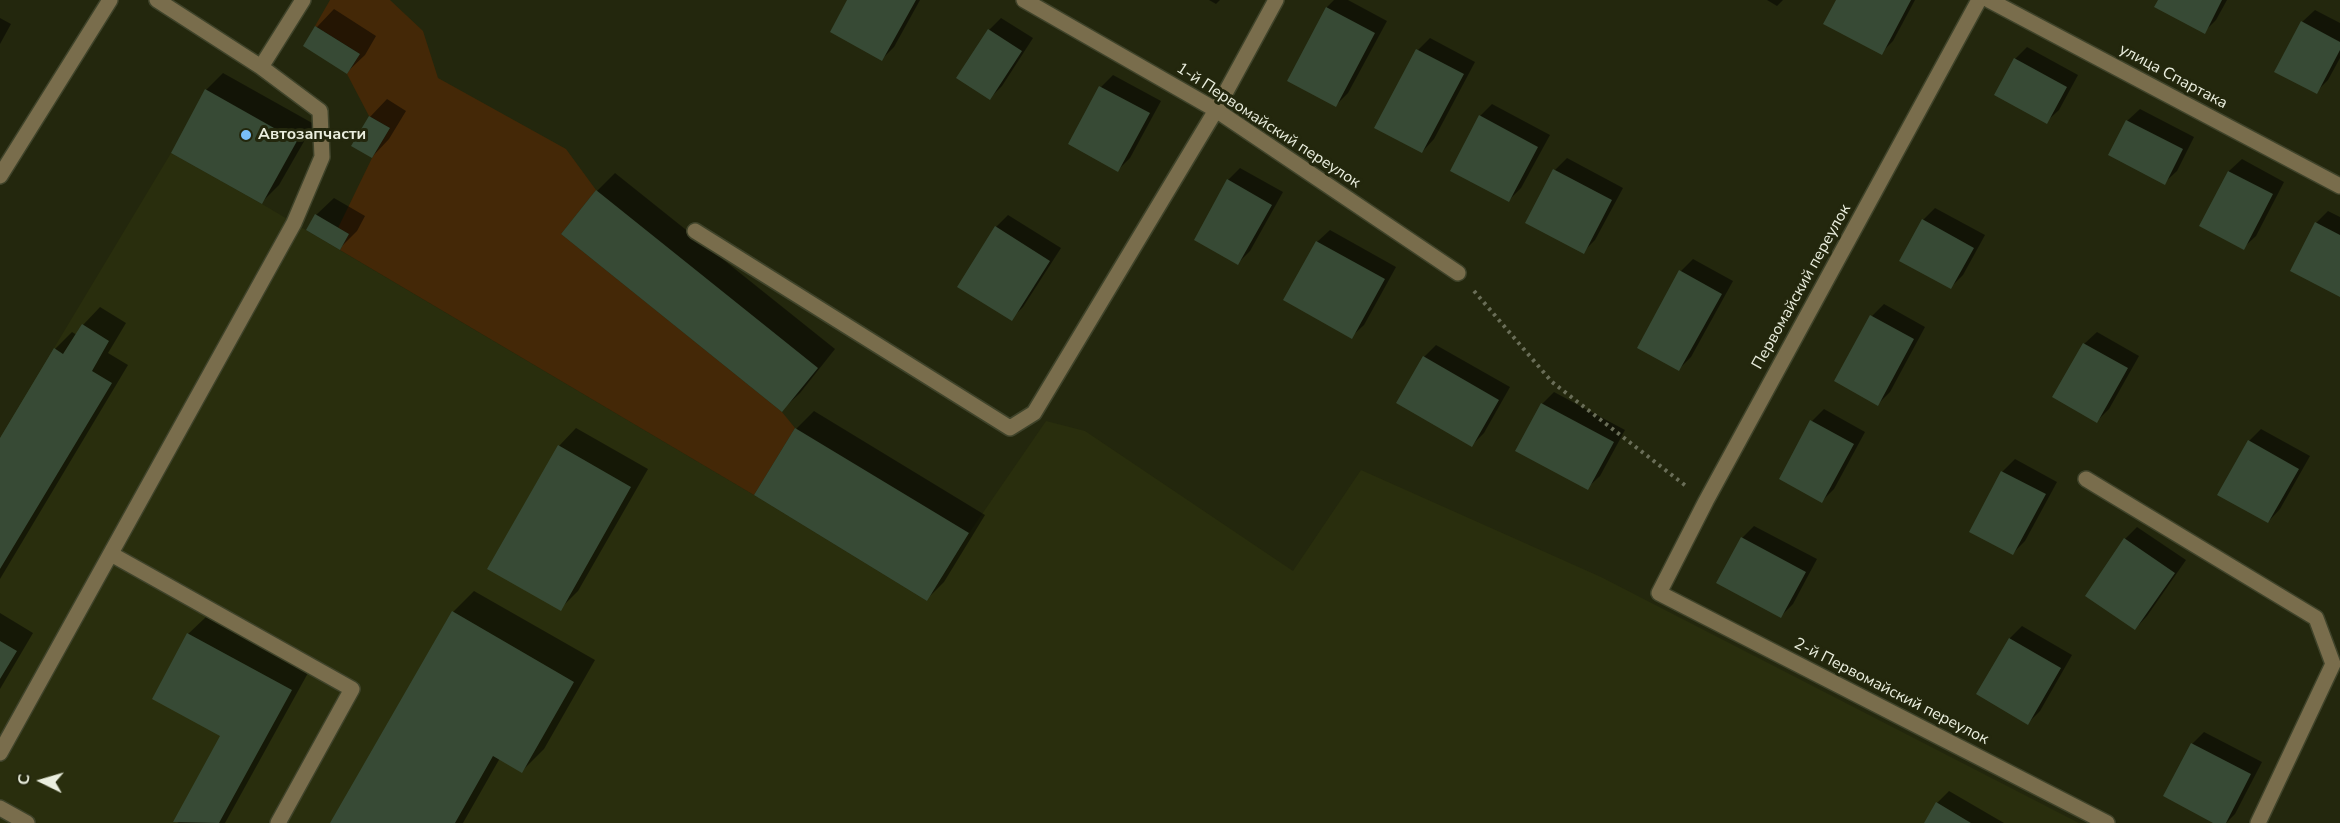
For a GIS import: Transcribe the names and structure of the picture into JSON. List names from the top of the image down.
{
  "streets": {
    "street": [
      "улица Спартака",
      "1-й Первомайский переулок",
      "Первомайский переулок",
      "2-й Первомайский переулок"
    ]
  },
  "crossings": [
    ["Первомайский переулок", "2-й Первомайский переулок"]
  ],
  "places": ["Автозапчасти"],
  "north": "left"
}
